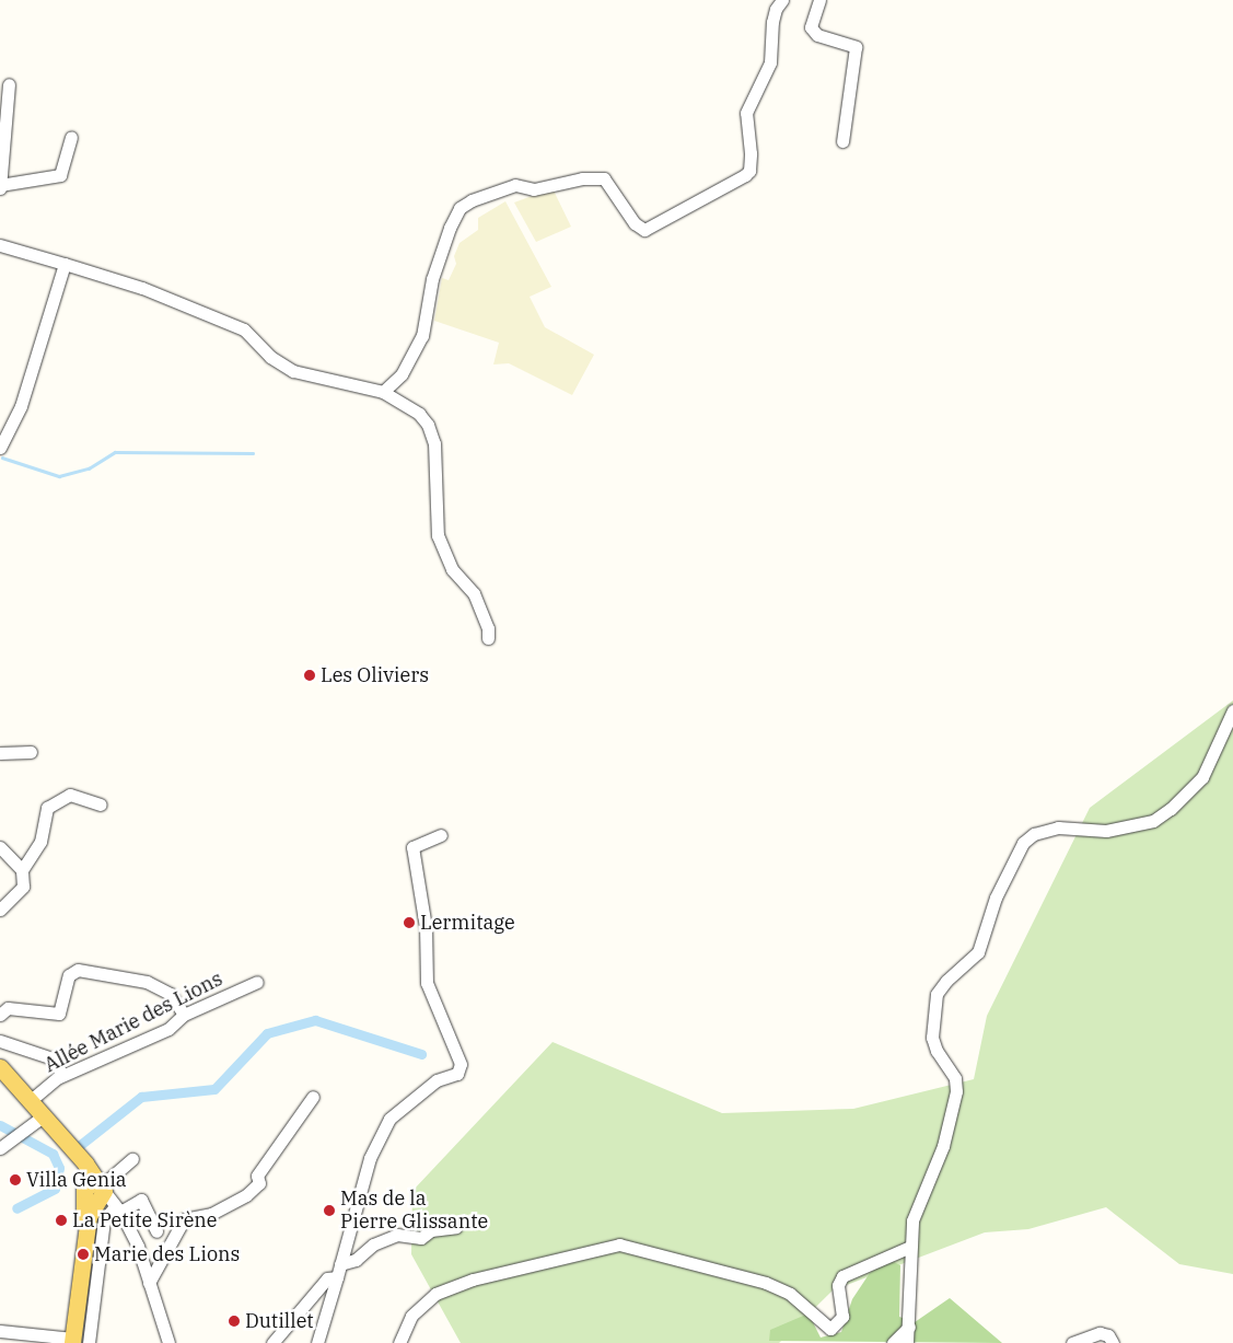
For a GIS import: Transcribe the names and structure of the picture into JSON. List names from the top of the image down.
{
  "streets": {
    "street": ["Allée Marie des Lions"]
  },
  "places": [
    "Les Oliviers",
    "Lermitage",
    "Villa Genia",
    "Mas de la Pierre Glissante",
    "La Petite Sirène",
    "Marie des Lions",
    "Dutillet"
  ]
}
